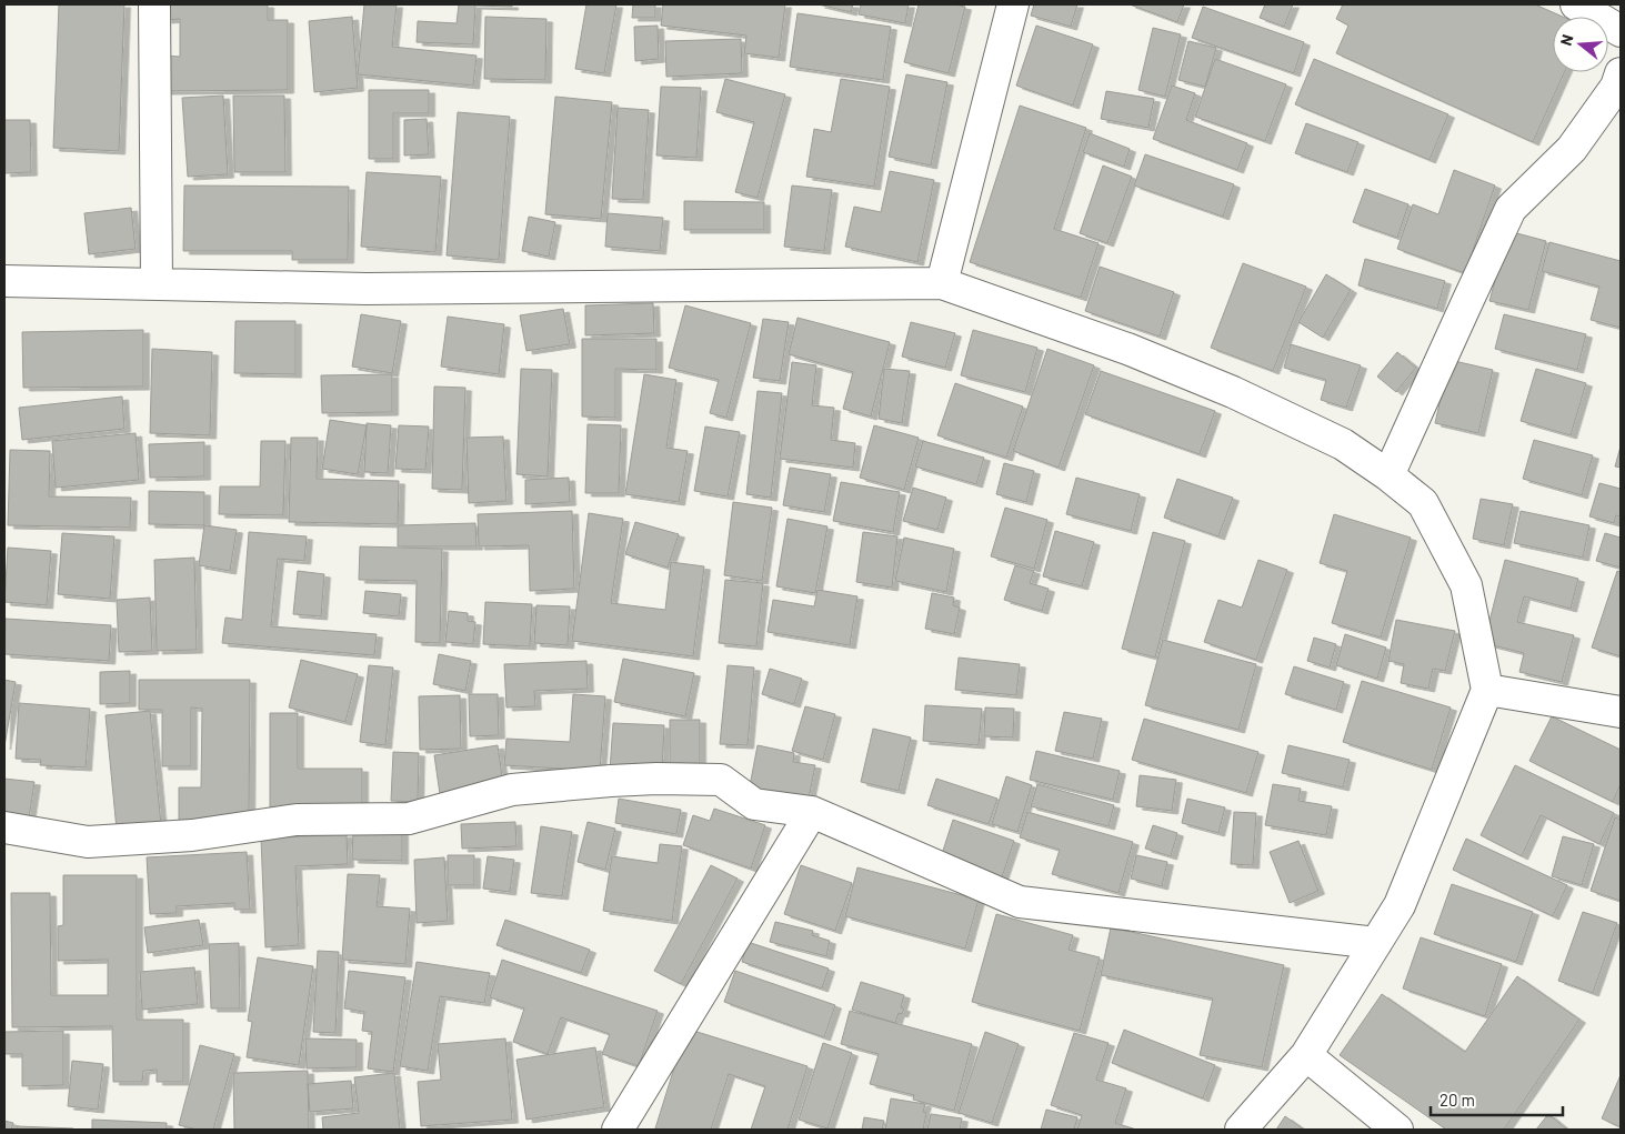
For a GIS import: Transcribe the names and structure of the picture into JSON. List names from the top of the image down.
{
  "scale_bar": "20 m",
  "north": "left"
}
